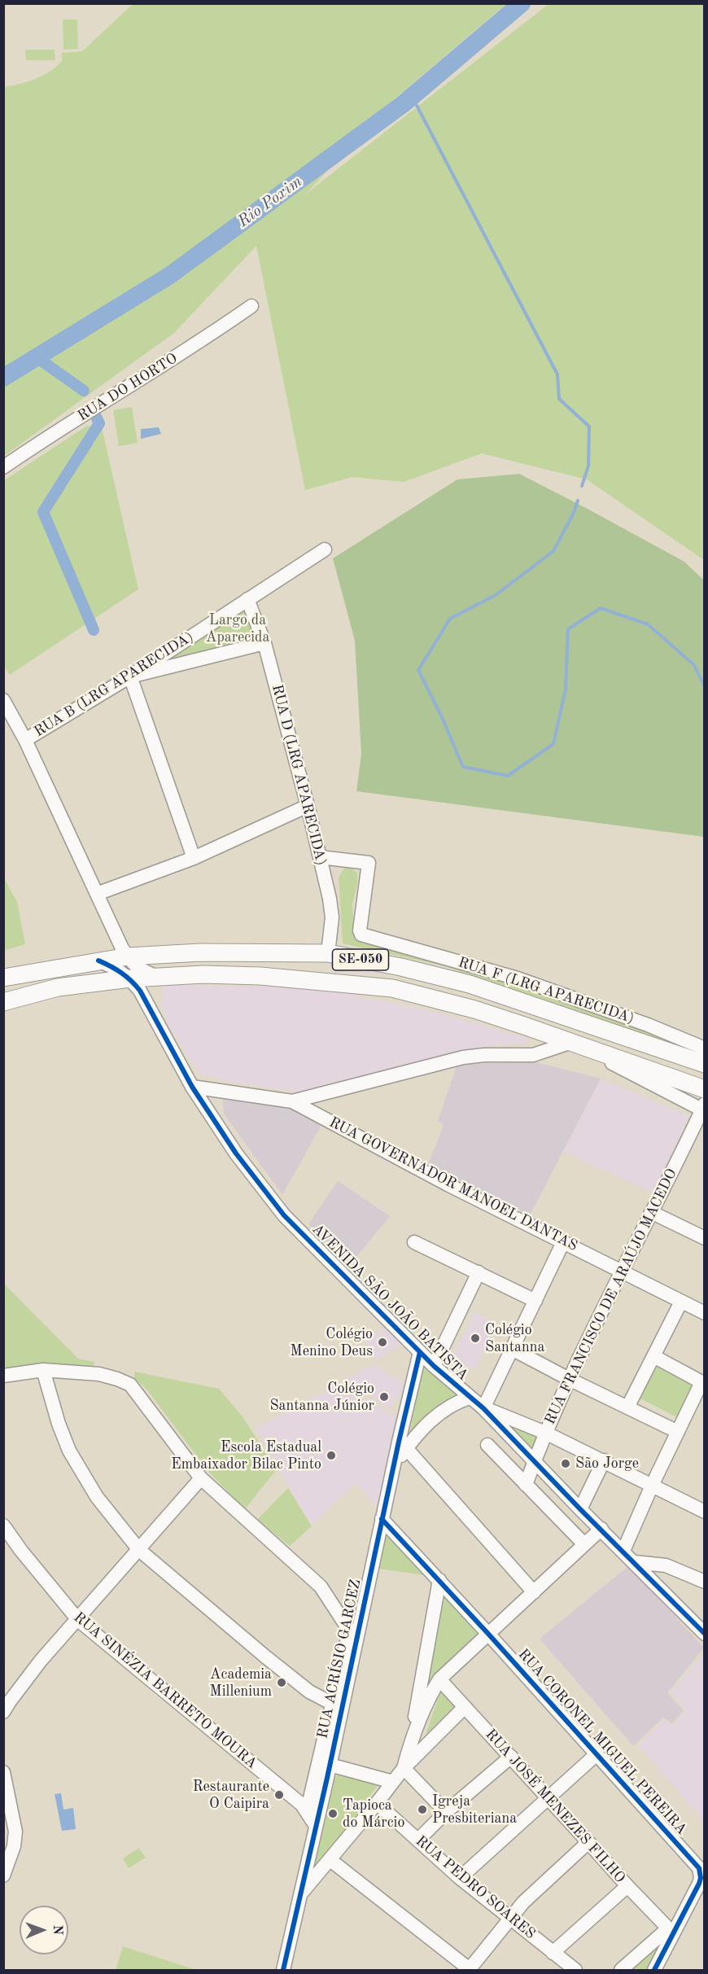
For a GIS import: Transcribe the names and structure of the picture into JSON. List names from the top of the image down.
{
  "streets": {
    "main road": ["SE-050"],
    "street": [
      "RUA DO HORTO",
      "RUA B (LRG APARECIDA)",
      "RUA D (LRG APARECIDA)",
      "RUA F (LRG APARECIDA)",
      "RUA GOVERNADOR MANOEL DANTAS",
      "RUA FRANCISCO DE ARAÚJO MACEDO",
      "AVENIDA SÃO JOÃO BATISTA",
      "RUA ACRÍSIO GARCEZ",
      "RUA SINÉZIA BARRETO MOURA",
      "RUA CORONEL MIGUEL PEREIRA",
      "RUA JOSÉ MENEZES FILHO",
      "RUA PEDRO SOARES"
    ]
  },
  "crossings": [
    ["RUA B (LRG APARECIDA)", "RUA D (LRG APARECIDA)"],
    ["RUA D (LRG APARECIDA)", "SE-050"],
    ["RUA D (LRG APARECIDA)", "RUA F (LRG APARECIDA)"],
    ["SE-050", "AVENIDA SÃO JOÃO BATISTA"],
    ["RUA GOVERNADOR MANOEL DANTAS", "RUA FRANCISCO DE ARAÚJO MACEDO"],
    ["RUA GOVERNADOR MANOEL DANTAS", "AVENIDA SÃO JOÃO BATISTA"],
    ["RUA FRANCISCO DE ARAÚJO MACEDO", "AVENIDA SÃO JOÃO BATISTA"],
    ["AVENIDA SÃO JOÃO BATISTA", "RUA ACRÍSIO GARCEZ"],
    ["RUA ACRÍSIO GARCEZ", "RUA SINÉZIA BARRETO MOURA"],
    ["RUA ACRÍSIO GARCEZ", "RUA CORONEL MIGUEL PEREIRA"],
    ["RUA CORONEL MIGUEL PEREIRA", "RUA JOSÉ MENEZES FILHO"]
  ],
  "water": ["Rio Poxim"],
  "parks": ["Largo da Aparecida"],
  "places": [
    "Colégio Santanna",
    "Colégio Menino Deus",
    "Colégio Santanna Júnior",
    "Escola Estadual Embaixador Bilac Pinto",
    "São Jorge",
    "Academia Millenium",
    "Restaurante O Caipira",
    "Igreja Presbiteriana",
    "Tapioca do Márcio"
  ],
  "north": "right"
}
